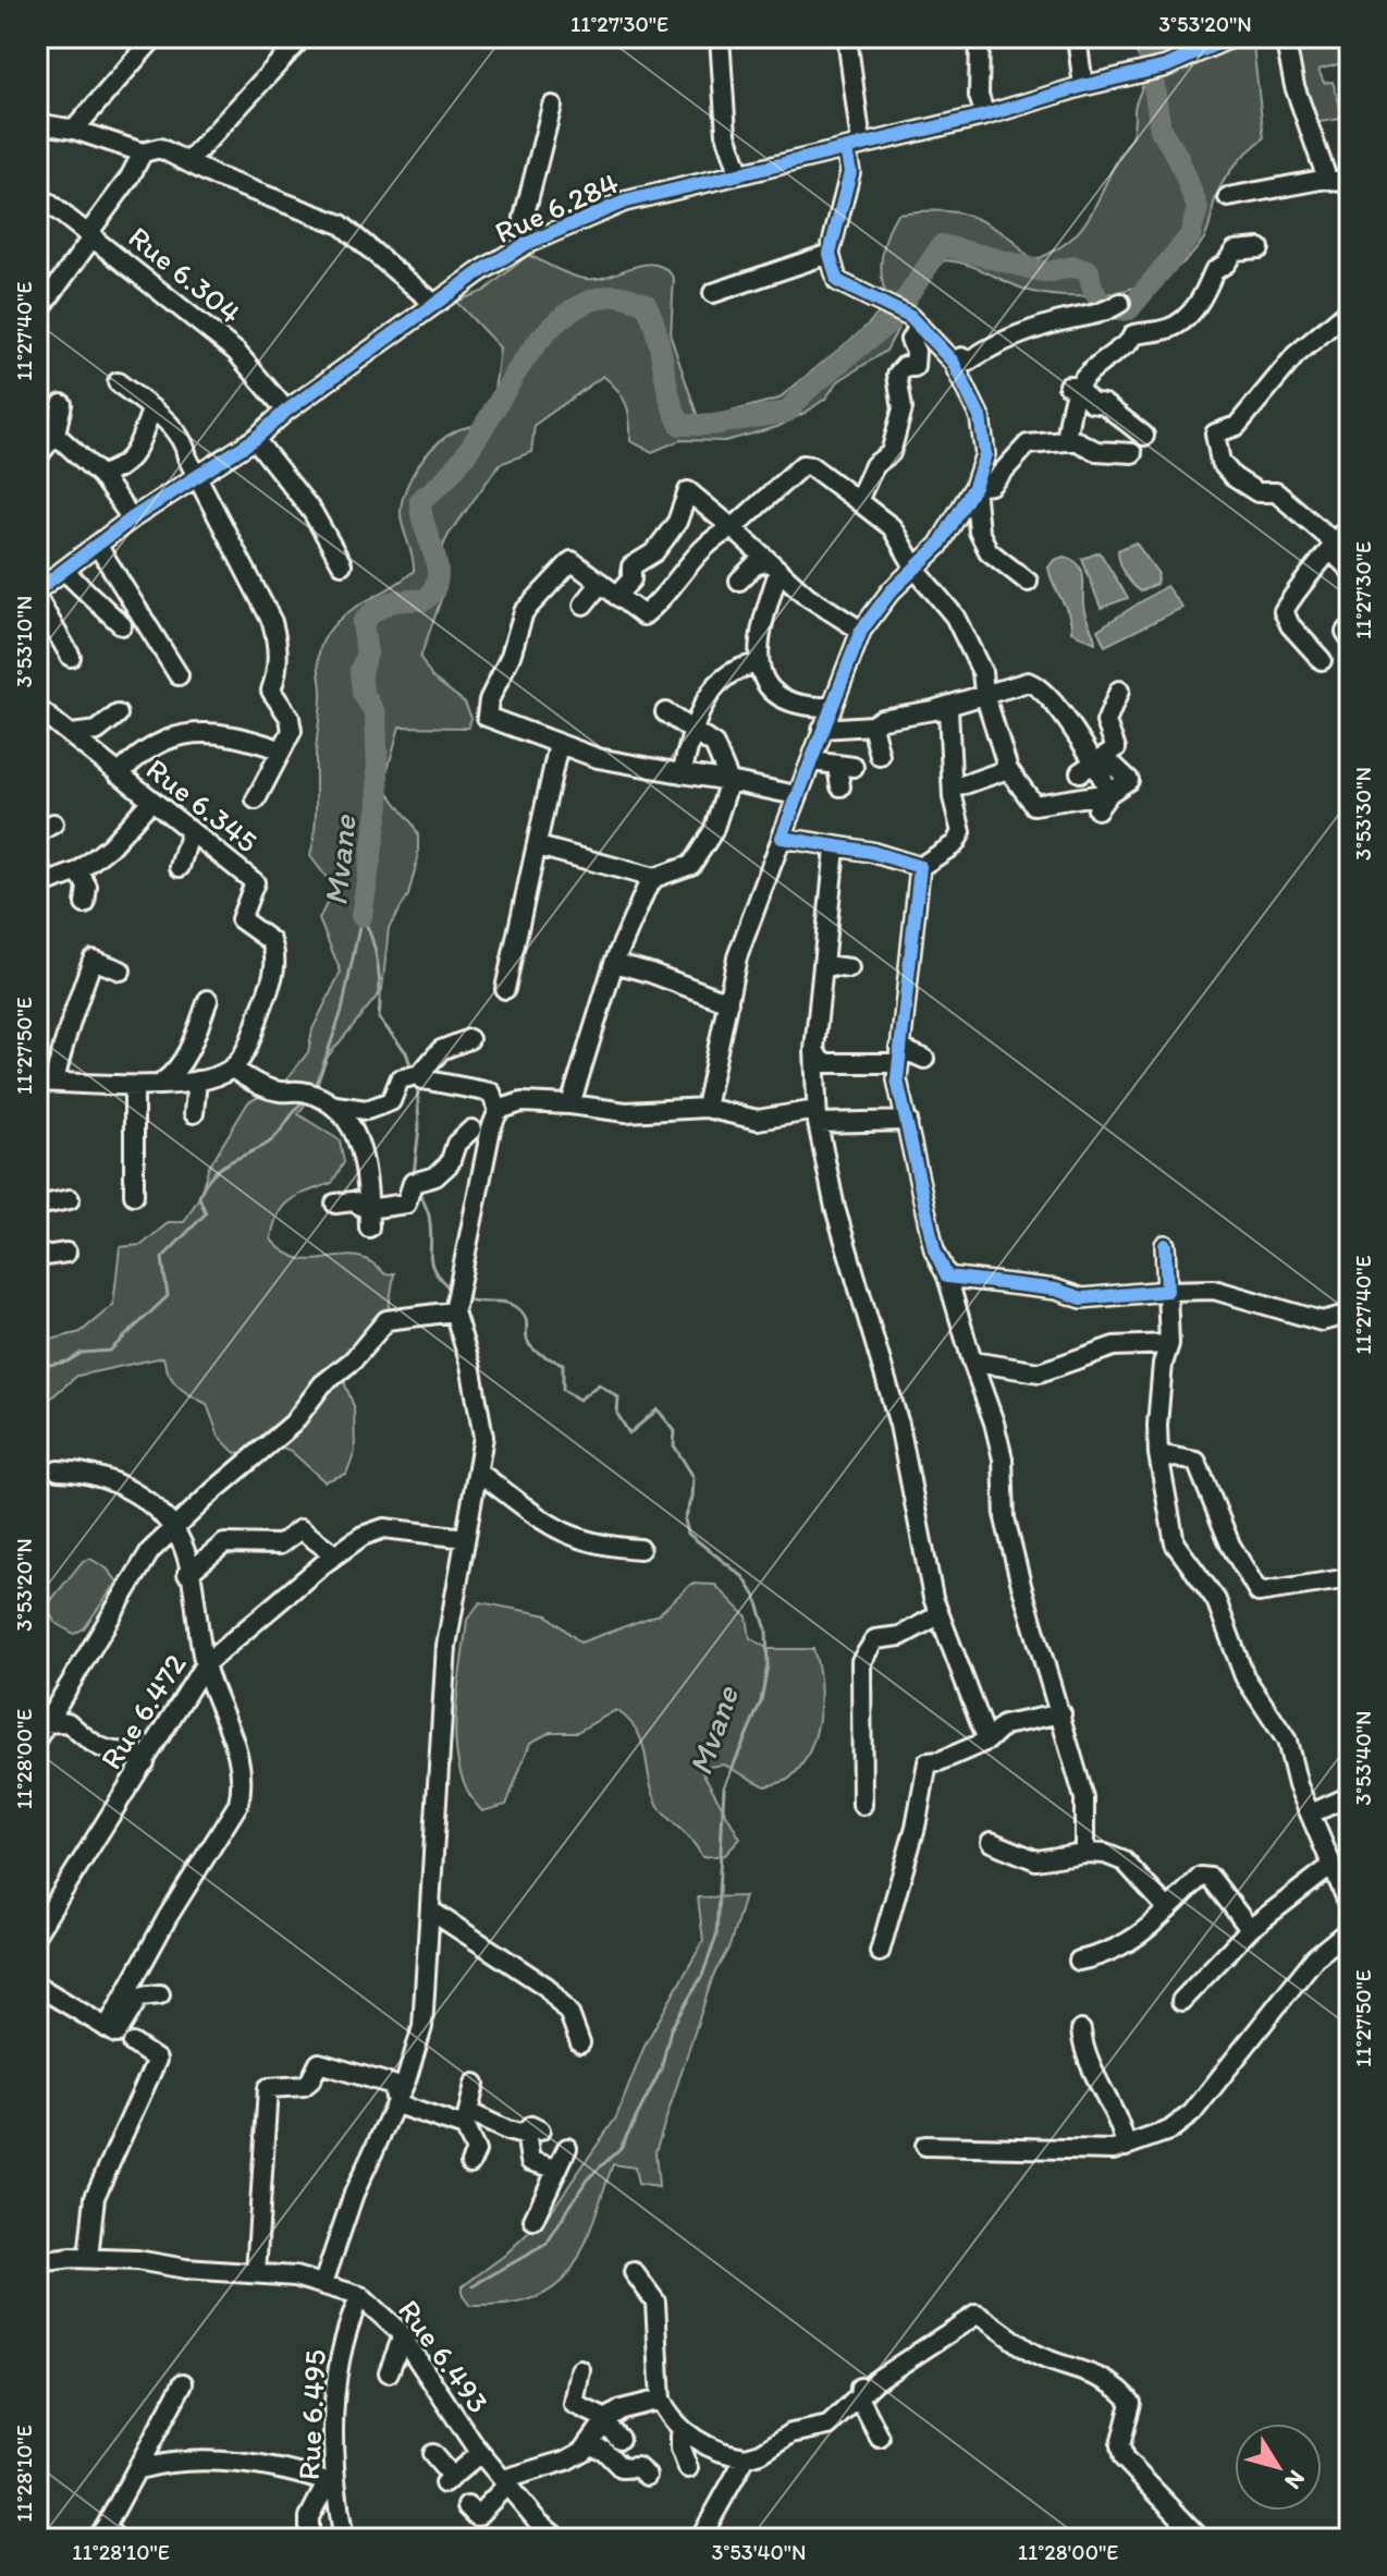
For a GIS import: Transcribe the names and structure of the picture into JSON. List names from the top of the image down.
{
  "streets": {
    "street": [
      "Rue 6.284",
      "Rue 6.304",
      "Rue 6.345",
      "Rue 6.472",
      "Rue 6.493",
      "Rue 6.495"
    ]
  },
  "crossings": [
    ["Rue 6.284", "Rue 6.304"],
    ["Rue 6.493", "Rue 6.495"]
  ],
  "water": ["Mvane"],
  "north": "bottom right",
  "coordinates": [
    "11°27'30\"E",
    "3°53'20\"N",
    "11°27'40\"E",
    "3°53'10\"N",
    "3°53'30\"N",
    "11°27'50\"E",
    "3°53'40\"N",
    "11°28'00\"E",
    "11°28'10\"E"
  ]
}
